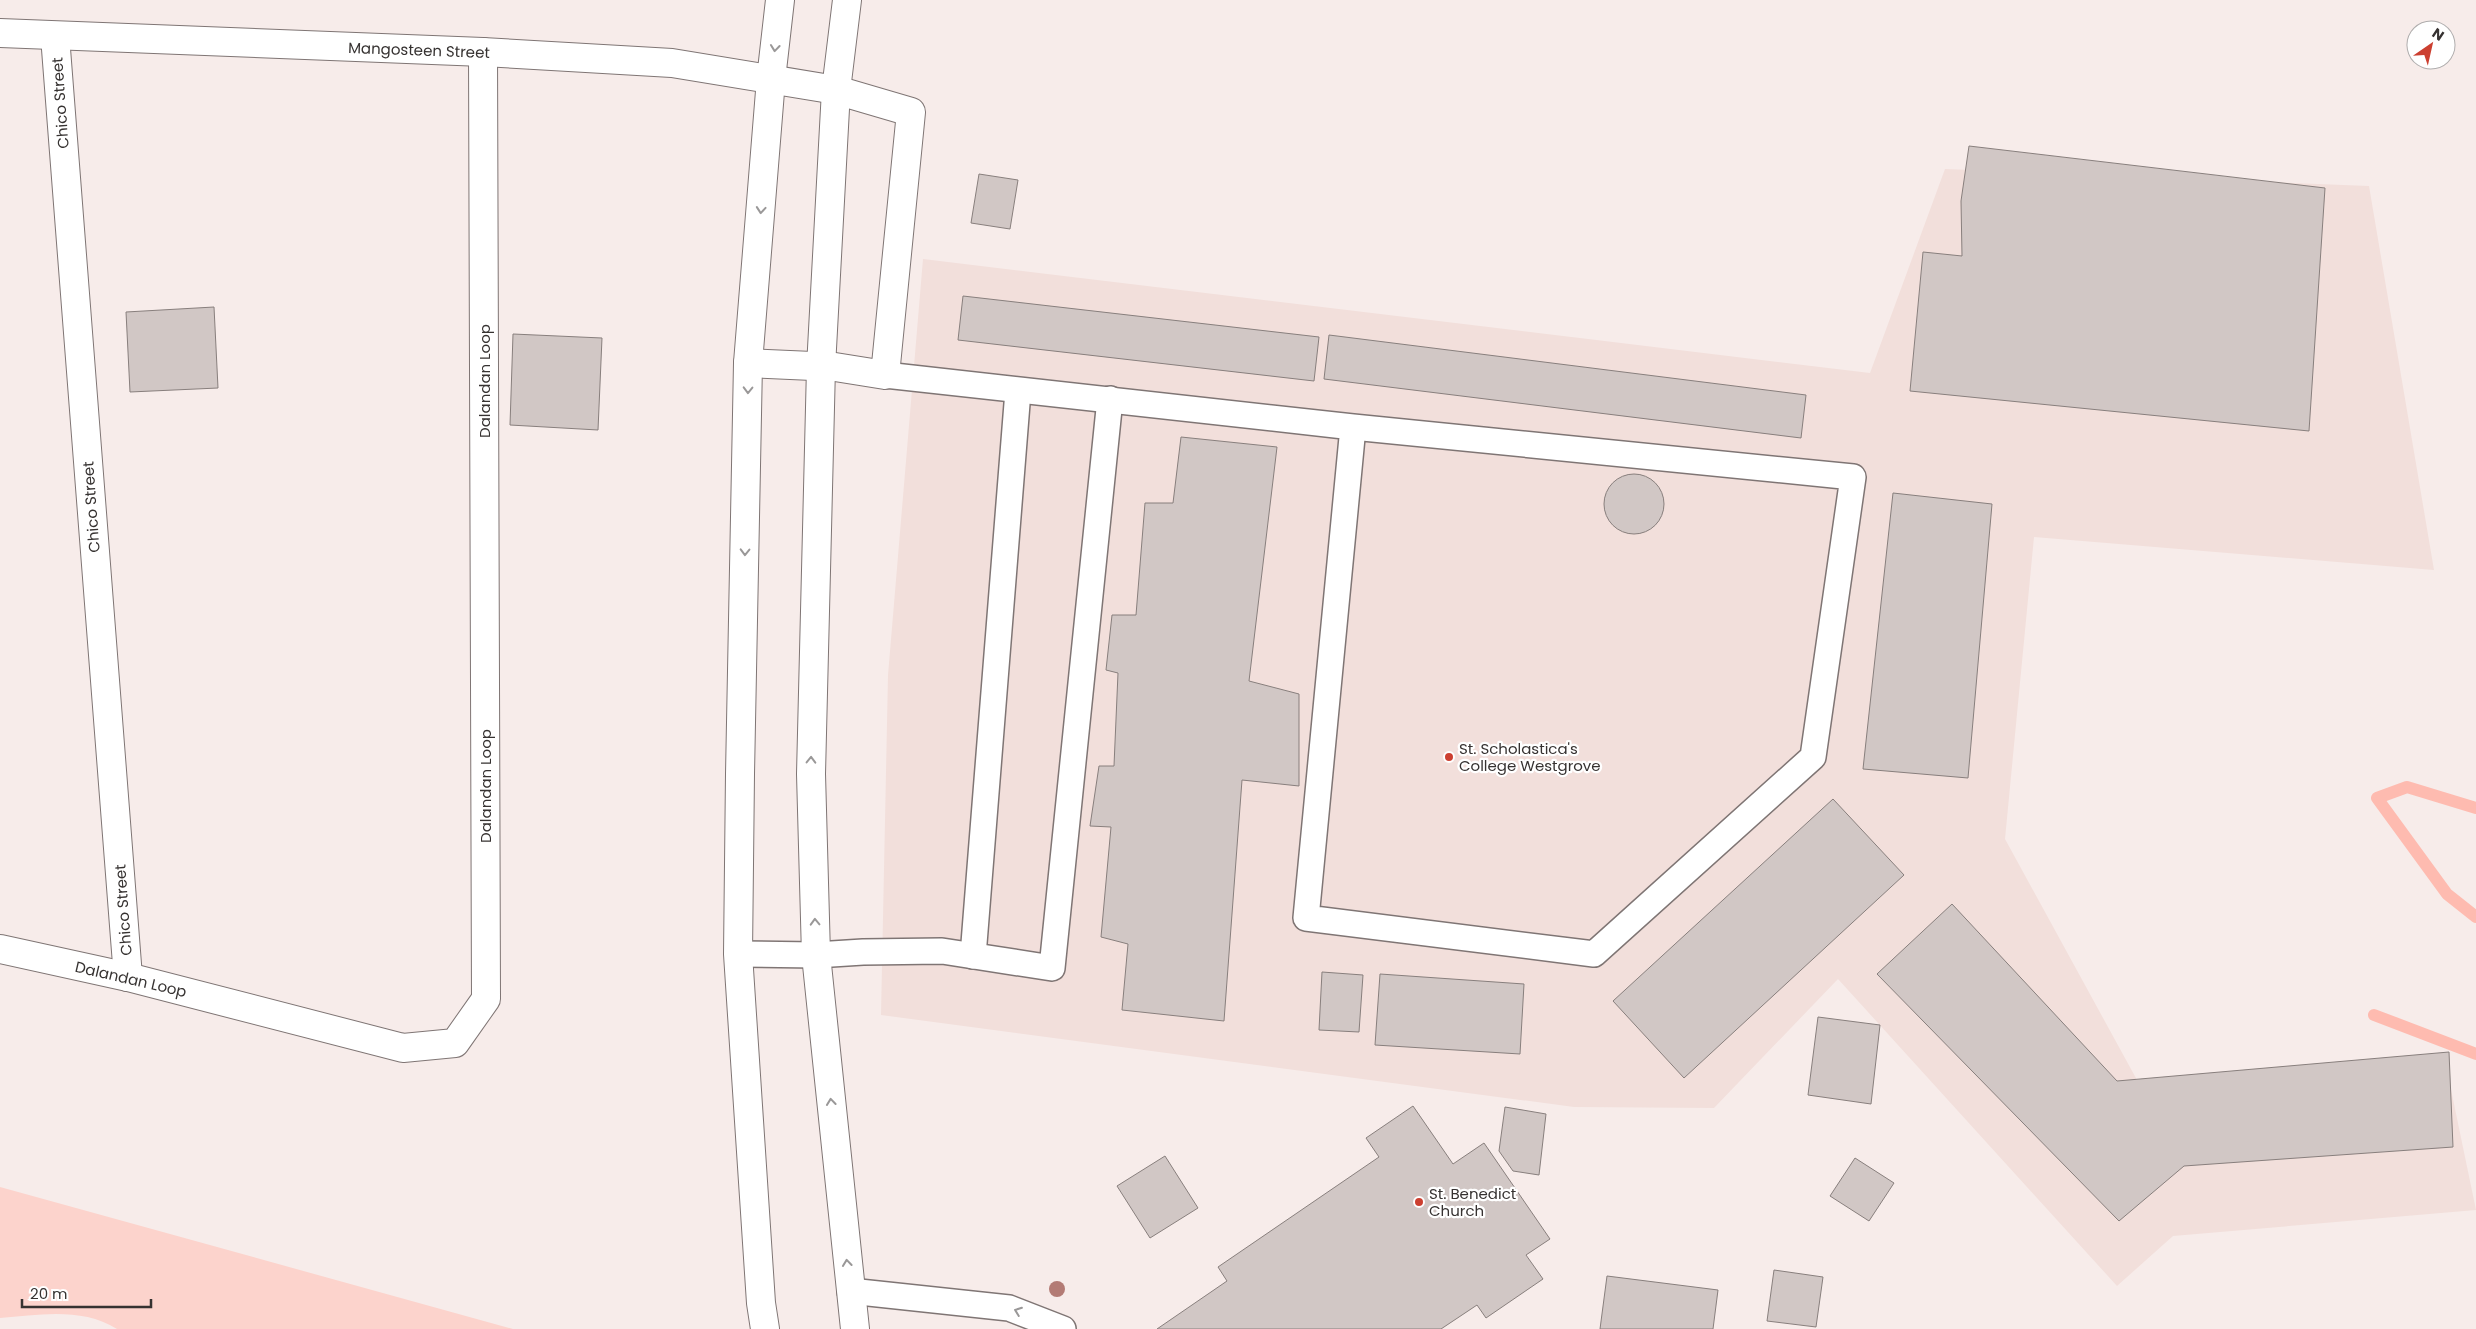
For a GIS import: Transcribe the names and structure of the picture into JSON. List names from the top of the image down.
{
  "streets": {
    "street": ["Mangosteen Street", "Chico Street", "Dalandan Loop"]
  },
  "crossings": [
    ["Mangosteen Street", "Chico Street"],
    ["Mangosteen Street", "Dalandan Loop"],
    ["Chico Street", "Dalandan Loop"]
  ],
  "places": ["St. Scholastica's College Westgrove", "St. Benedict Church"],
  "scale_bar": "20 m",
  "north": "top right"
}
